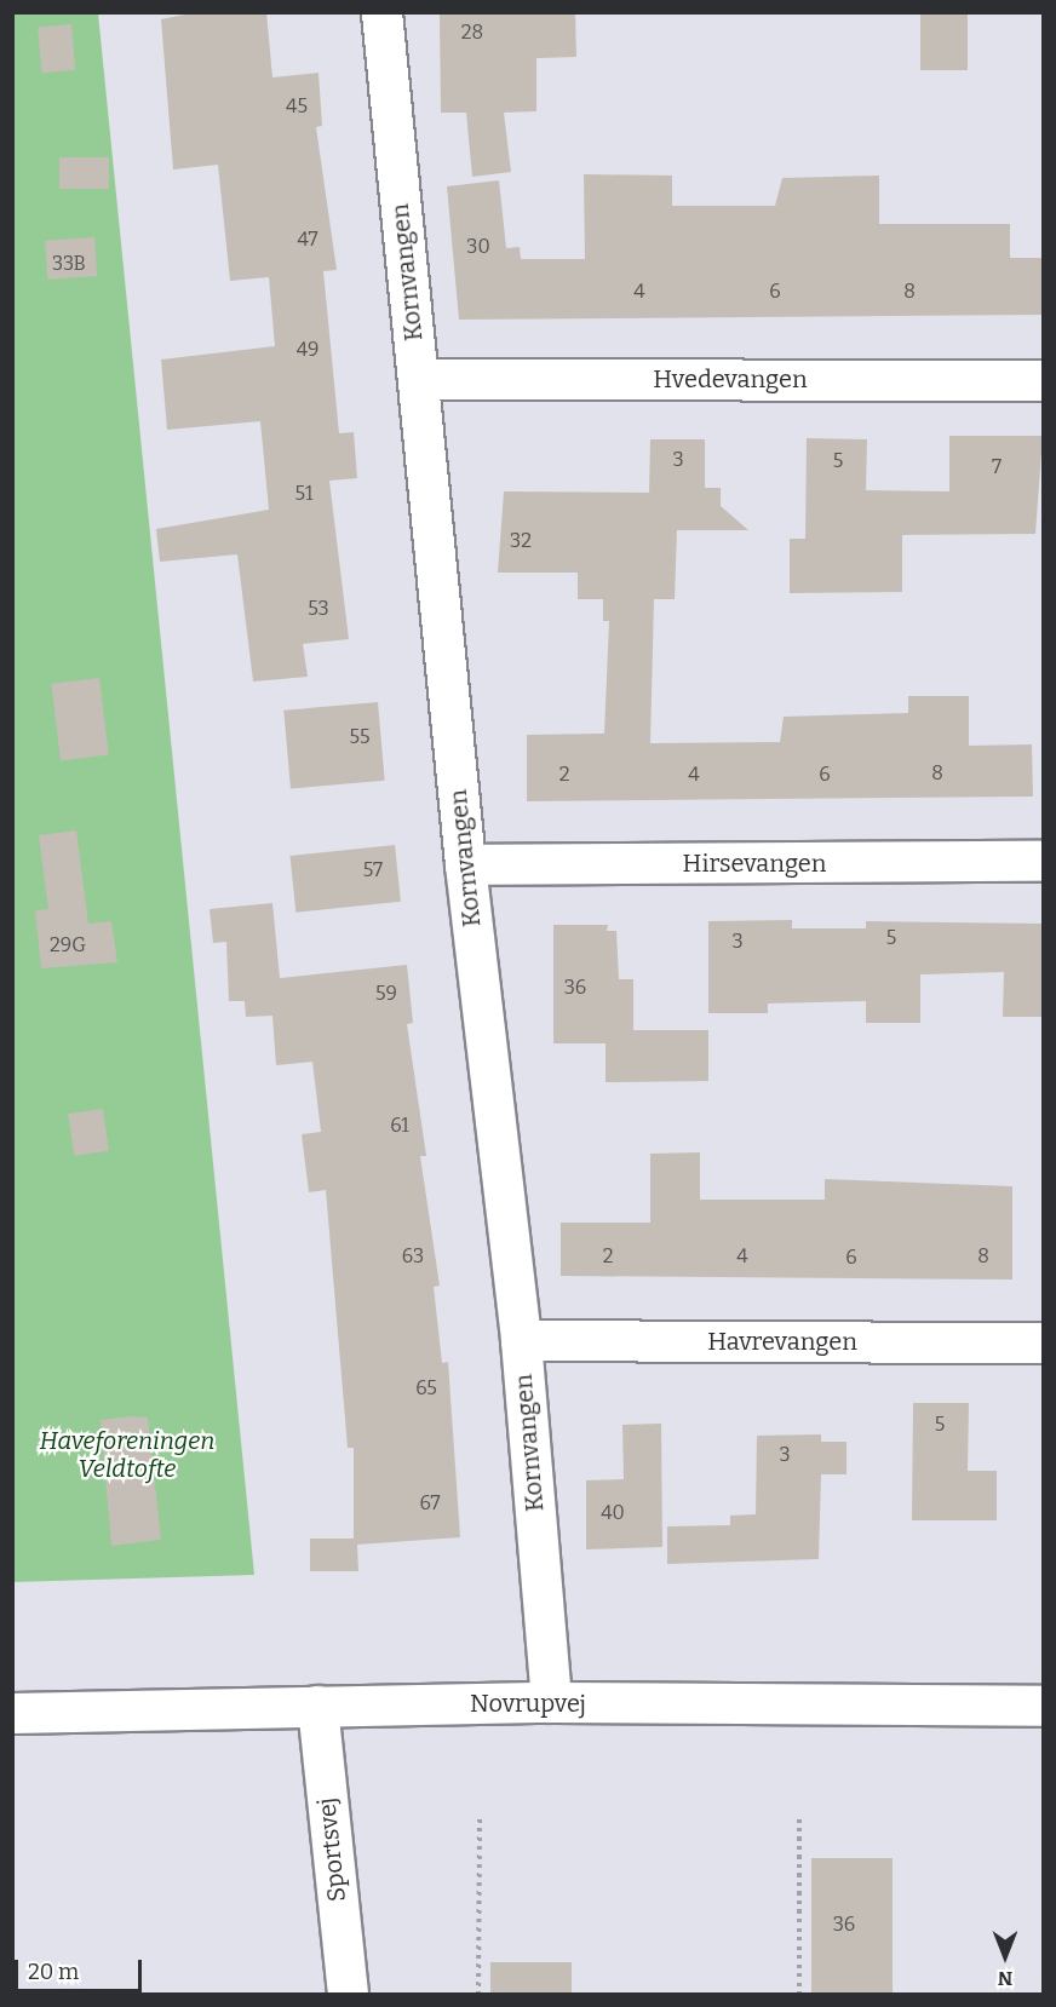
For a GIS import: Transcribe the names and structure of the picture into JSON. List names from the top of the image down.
{
  "streets": {
    "street": [
      "Kornvangen",
      "Hvedevangen",
      "Hirsevangen",
      "Havrevangen",
      "Novrupvej",
      "Sportsvej"
    ]
  },
  "crossings": [
    ["Kornvangen", "Hvedevangen"],
    ["Kornvangen", "Hirsevangen"],
    ["Kornvangen", "Havrevangen"],
    ["Kornvangen", "Novrupvej"],
    ["Novrupvej", "Sportsvej"]
  ],
  "parks": ["Haveforeningen Veldtofte"],
  "house_numbers": [
    "28",
    "45",
    "47",
    "30",
    "33B",
    "4",
    "6",
    "8",
    "49",
    "3",
    "5",
    "7",
    "51",
    "32",
    "53",
    "55",
    "8",
    "2",
    "4",
    "6",
    "57",
    "5",
    "3",
    "29G",
    "36",
    "59",
    "61",
    "63",
    "2",
    "4",
    "8",
    "6",
    "65",
    "5",
    "3",
    "67",
    "40",
    "36"
  ],
  "scale_bar": "20 m",
  "north": "bottom"
}
